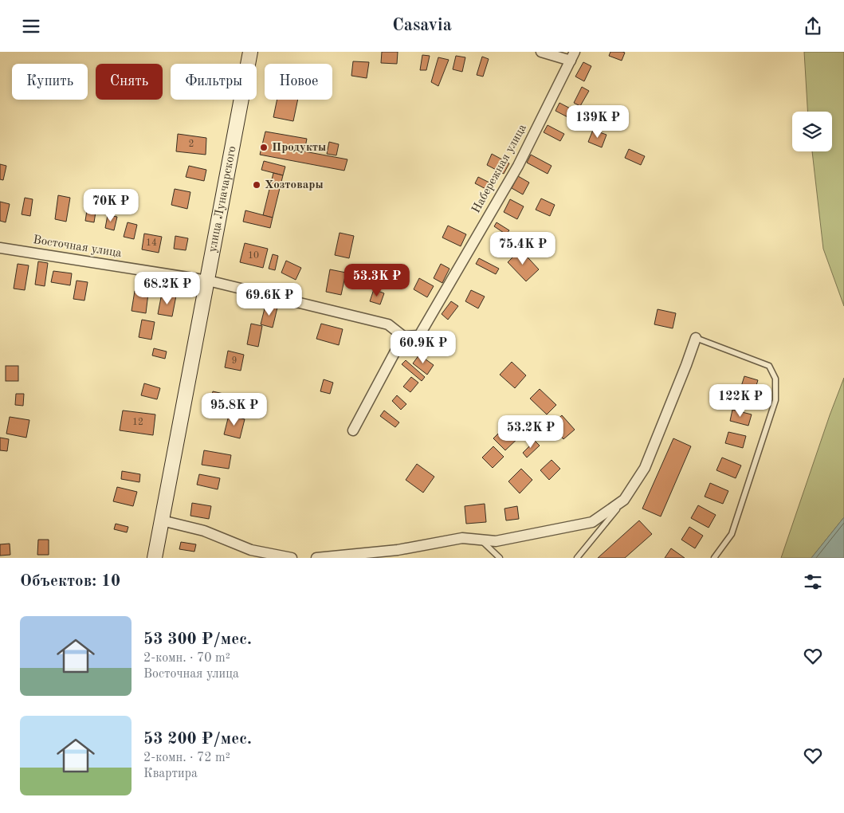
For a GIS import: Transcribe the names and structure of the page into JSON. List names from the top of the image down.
{
  "streets": {
    "main road": ["улица Луначарского"],
    "street": ["Набережная улица", "Восточная улица"]
  },
  "crossings": [
    ["Набережная улица", "Восточная улица"],
    ["улица Луначарского", "Восточная улица"]
  ],
  "places": ["Продукты", "Хозтовары"],
  "house_numbers": [
    "2",
    "14",
    "10",
    "9",
    "12"
  ],
  "page": {
    "header": "Casavia",
    "chip": [
      "Купить",
      "Снять",
      "Фильтры",
      "Новое"
    ],
    "price": [
      "139K ₽",
      "70K ₽",
      "75.4K ₽",
      "53.3K ₽",
      "68.2K ₽",
      "69.6K ₽",
      "60.9K ₽",
      "122K ₽",
      "95.8K ₽",
      "53.2K ₽"
    ],
    "heading": "Объектов: 10",
    "list": [
      {
        "name": "53 300 ₽/мес.",
        "note": "2-комн. · 70 m² · Восточная улица"
      },
      {
        "name": "53 200 ₽/мес.",
        "note": "2-комн. · 72 m² · Квартира"
      }
    ]
  }
}
